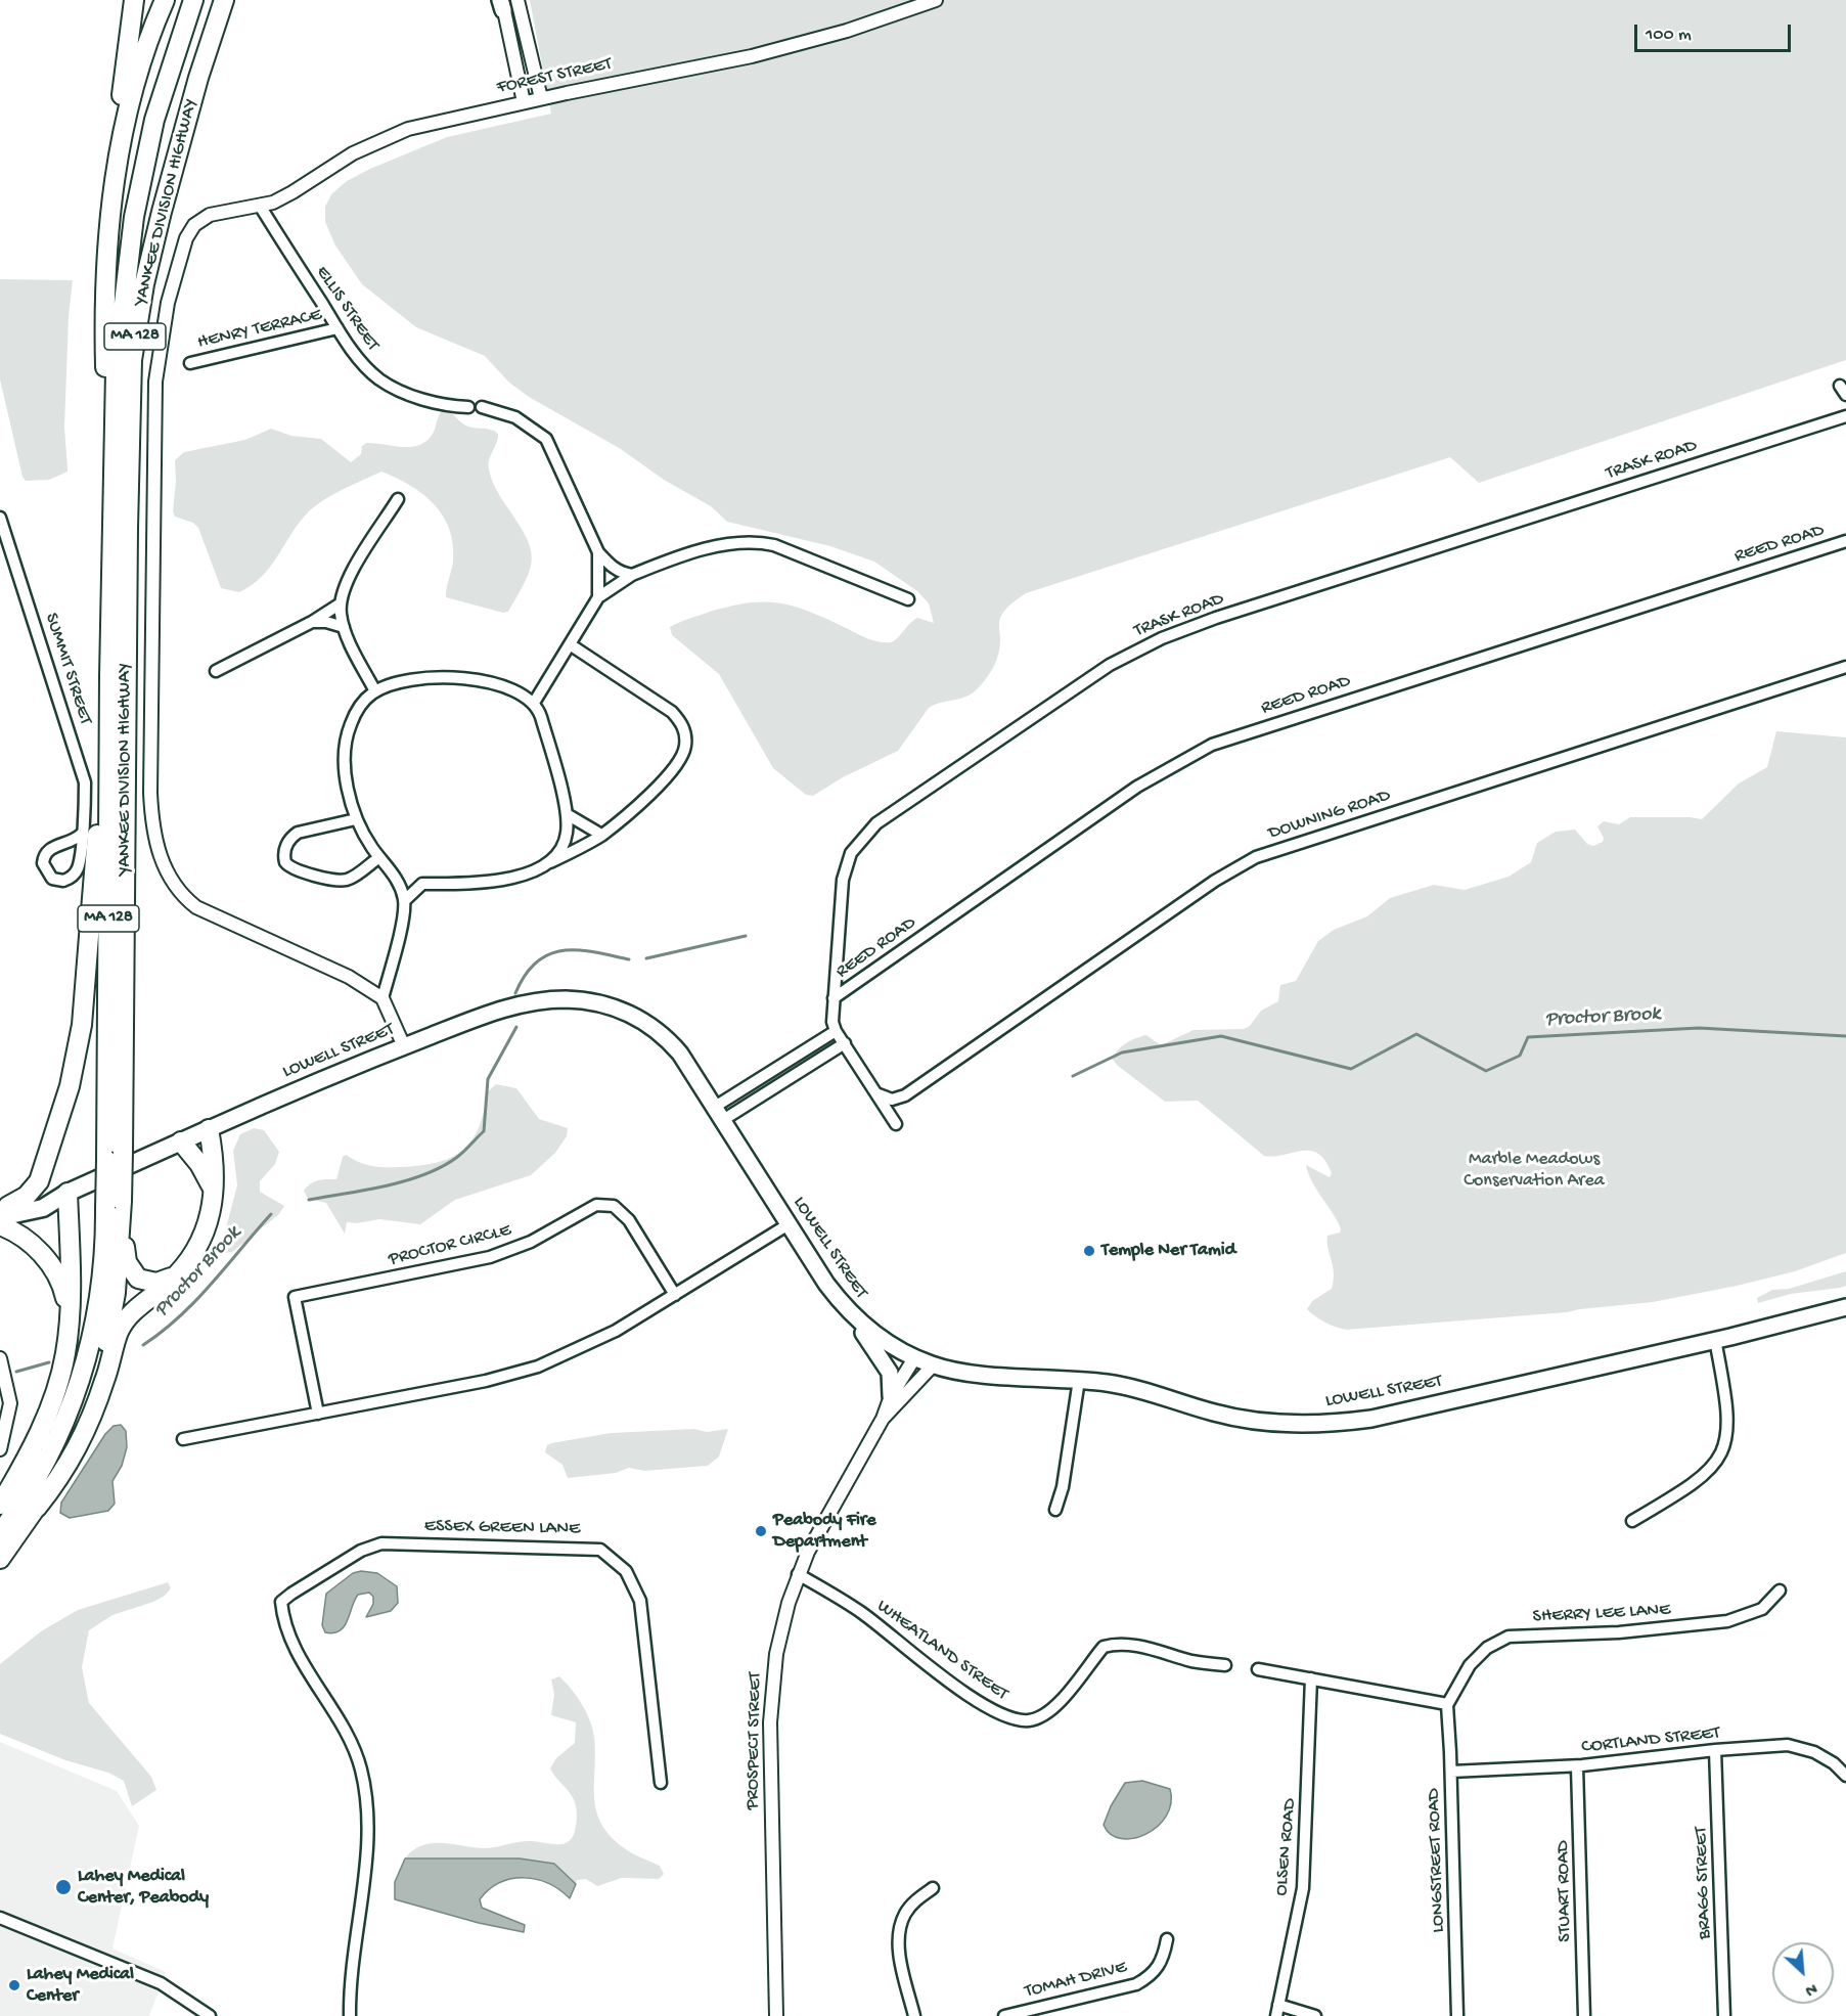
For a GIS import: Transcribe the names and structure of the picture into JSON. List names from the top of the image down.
{
  "streets": {
    "highway": ["YANKEE DIVISION HIGHWAY", "MA 128"],
    "main road": ["LOWELL STREET"],
    "street": [
      "FOREST STREET",
      "ELLIS STREET",
      "HENRY TERRACE",
      "TRASK ROAD",
      "REED ROAD",
      "SUMMIT STREET",
      "DOWNING ROAD",
      "PROCTOR CIRCLE",
      "ESSEX GREEN LANE",
      "SHERRY LEE LANE",
      "WHEATLAND STREET",
      "PROSPECT STREET",
      "CORTLAND STREET",
      "OLSEN ROAD",
      "LONGSTREET ROAD",
      "BRAGG STREET",
      "STUART ROAD",
      "TOMAH DRIVE"
    ]
  },
  "crossings": [
    ["FOREST STREET", "YANKEE DIVISION HIGHWAY"],
    ["FOREST STREET", "ELLIS STREET"],
    ["ELLIS STREET", "HENRY TERRACE"],
    ["TRASK ROAD", "REED ROAD"],
    ["LOWELL STREET", "PROSPECT STREET"],
    ["SHERRY LEE LANE", "LONGSTREET ROAD"],
    ["WHEATLAND STREET", "PROSPECT STREET"],
    ["CORTLAND STREET", "LONGSTREET ROAD"],
    ["CORTLAND STREET", "BRAGG STREET"],
    ["CORTLAND STREET", "STUART ROAD"]
  ],
  "water": ["Proctor Brook"],
  "parks": ["Marble Meadows Conservation Area"],
  "places": [
    "Temple Ner Tamid",
    "Peabody Fire Department",
    "Lahey Medical Center, Peabody",
    "Lahey Medical Center"
  ],
  "scale_bar": "100 m",
  "north": "bottom right"
}
